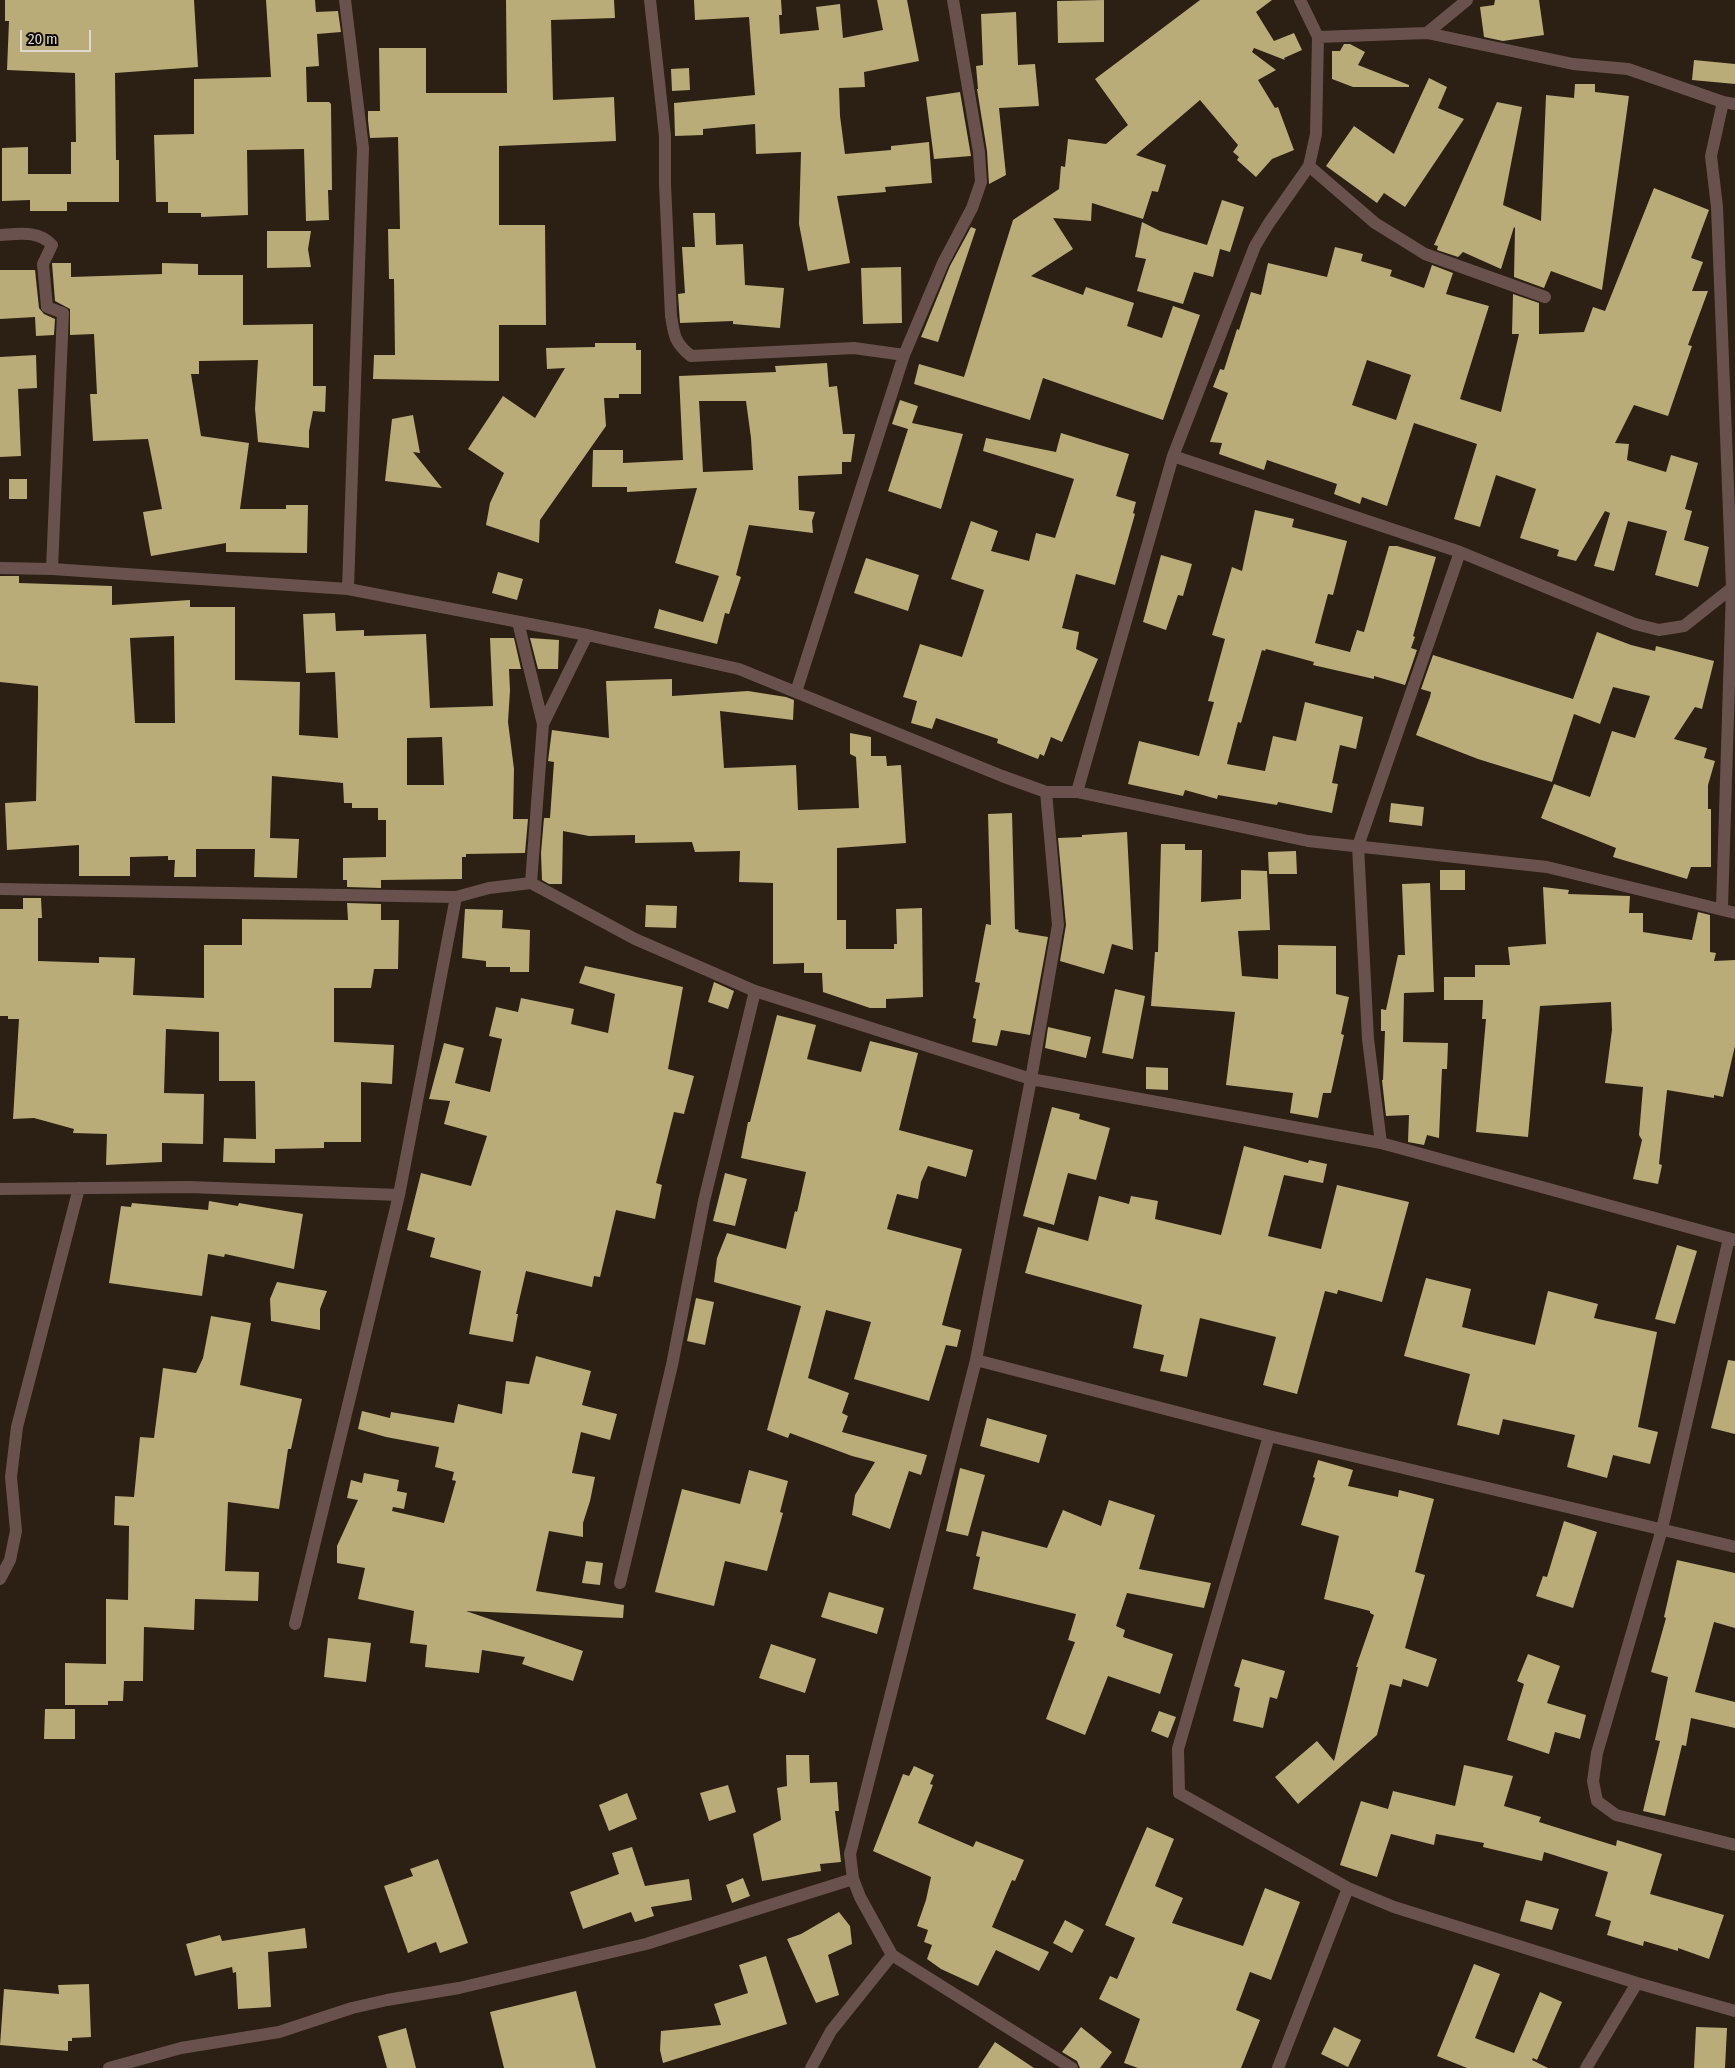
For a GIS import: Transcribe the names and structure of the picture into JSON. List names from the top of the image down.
{
  "scale_bar": "20 m"
}
